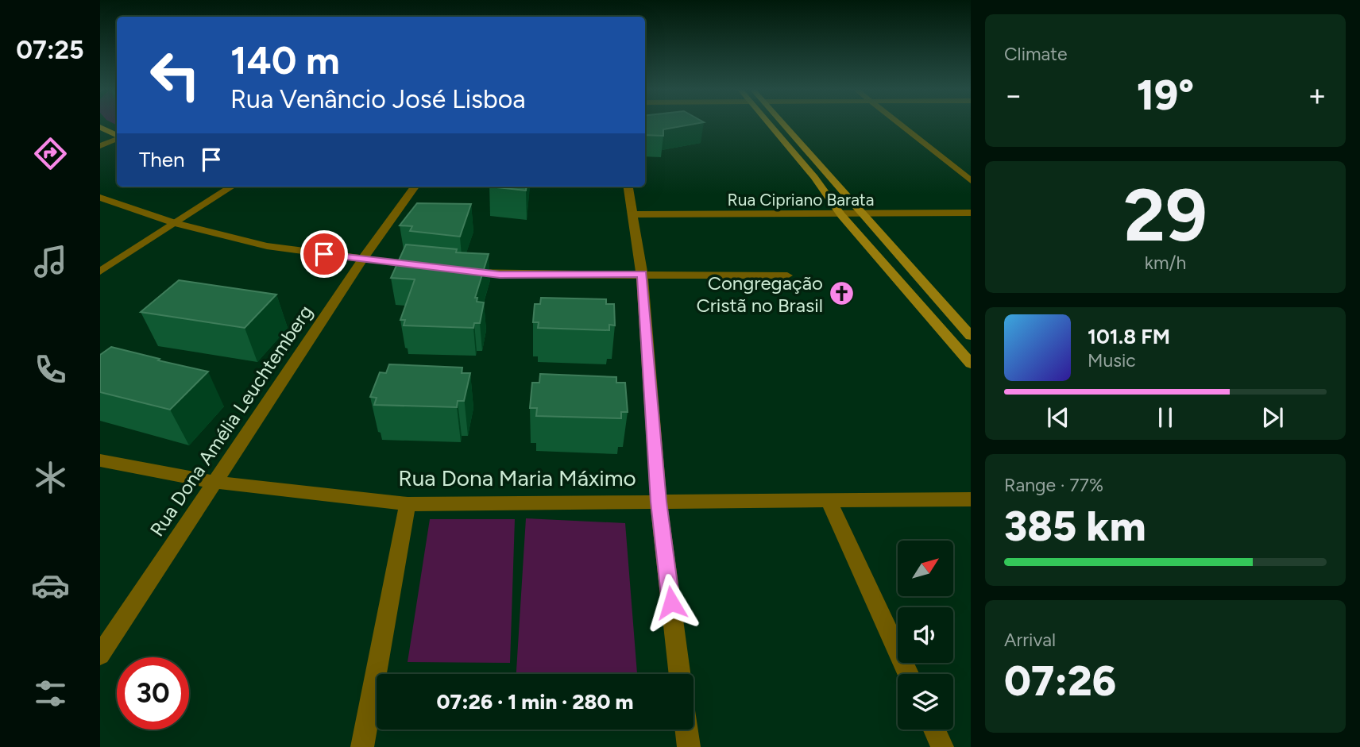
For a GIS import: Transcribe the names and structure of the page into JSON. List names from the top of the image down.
{
  "streets": {
    "street": ["Rua Cipriano Barata", "Rua Dona Amélia Leuchtemberg", "Rua Dona Maria Máximo"]
  },
  "crossings": [
    ["Rua Dona Amélia Leuchtemberg", "Rua Dona Maria Máximo"]
  ],
  "places": {
    "church": ["Congregação Cristã no Brasil"]
  },
  "north": "top right",
  "page": {
    "tabs": "07:25",
    "tile": [
      "Climate",
      ["29", "km/h"],
      ["Range · 77%", "385 km"],
      ["Arrival", "07:26"]
    ],
    "turn": ["140 m", "Rua Venâncio José Lisboa"],
    "heat": ["−", "19°", "+"],
    "then": "Then",
    "song": ["101.8 FM", "Music"],
    "limit": "30",
    "trip": "07:26 · 1 min · 280 m"
  }
}
